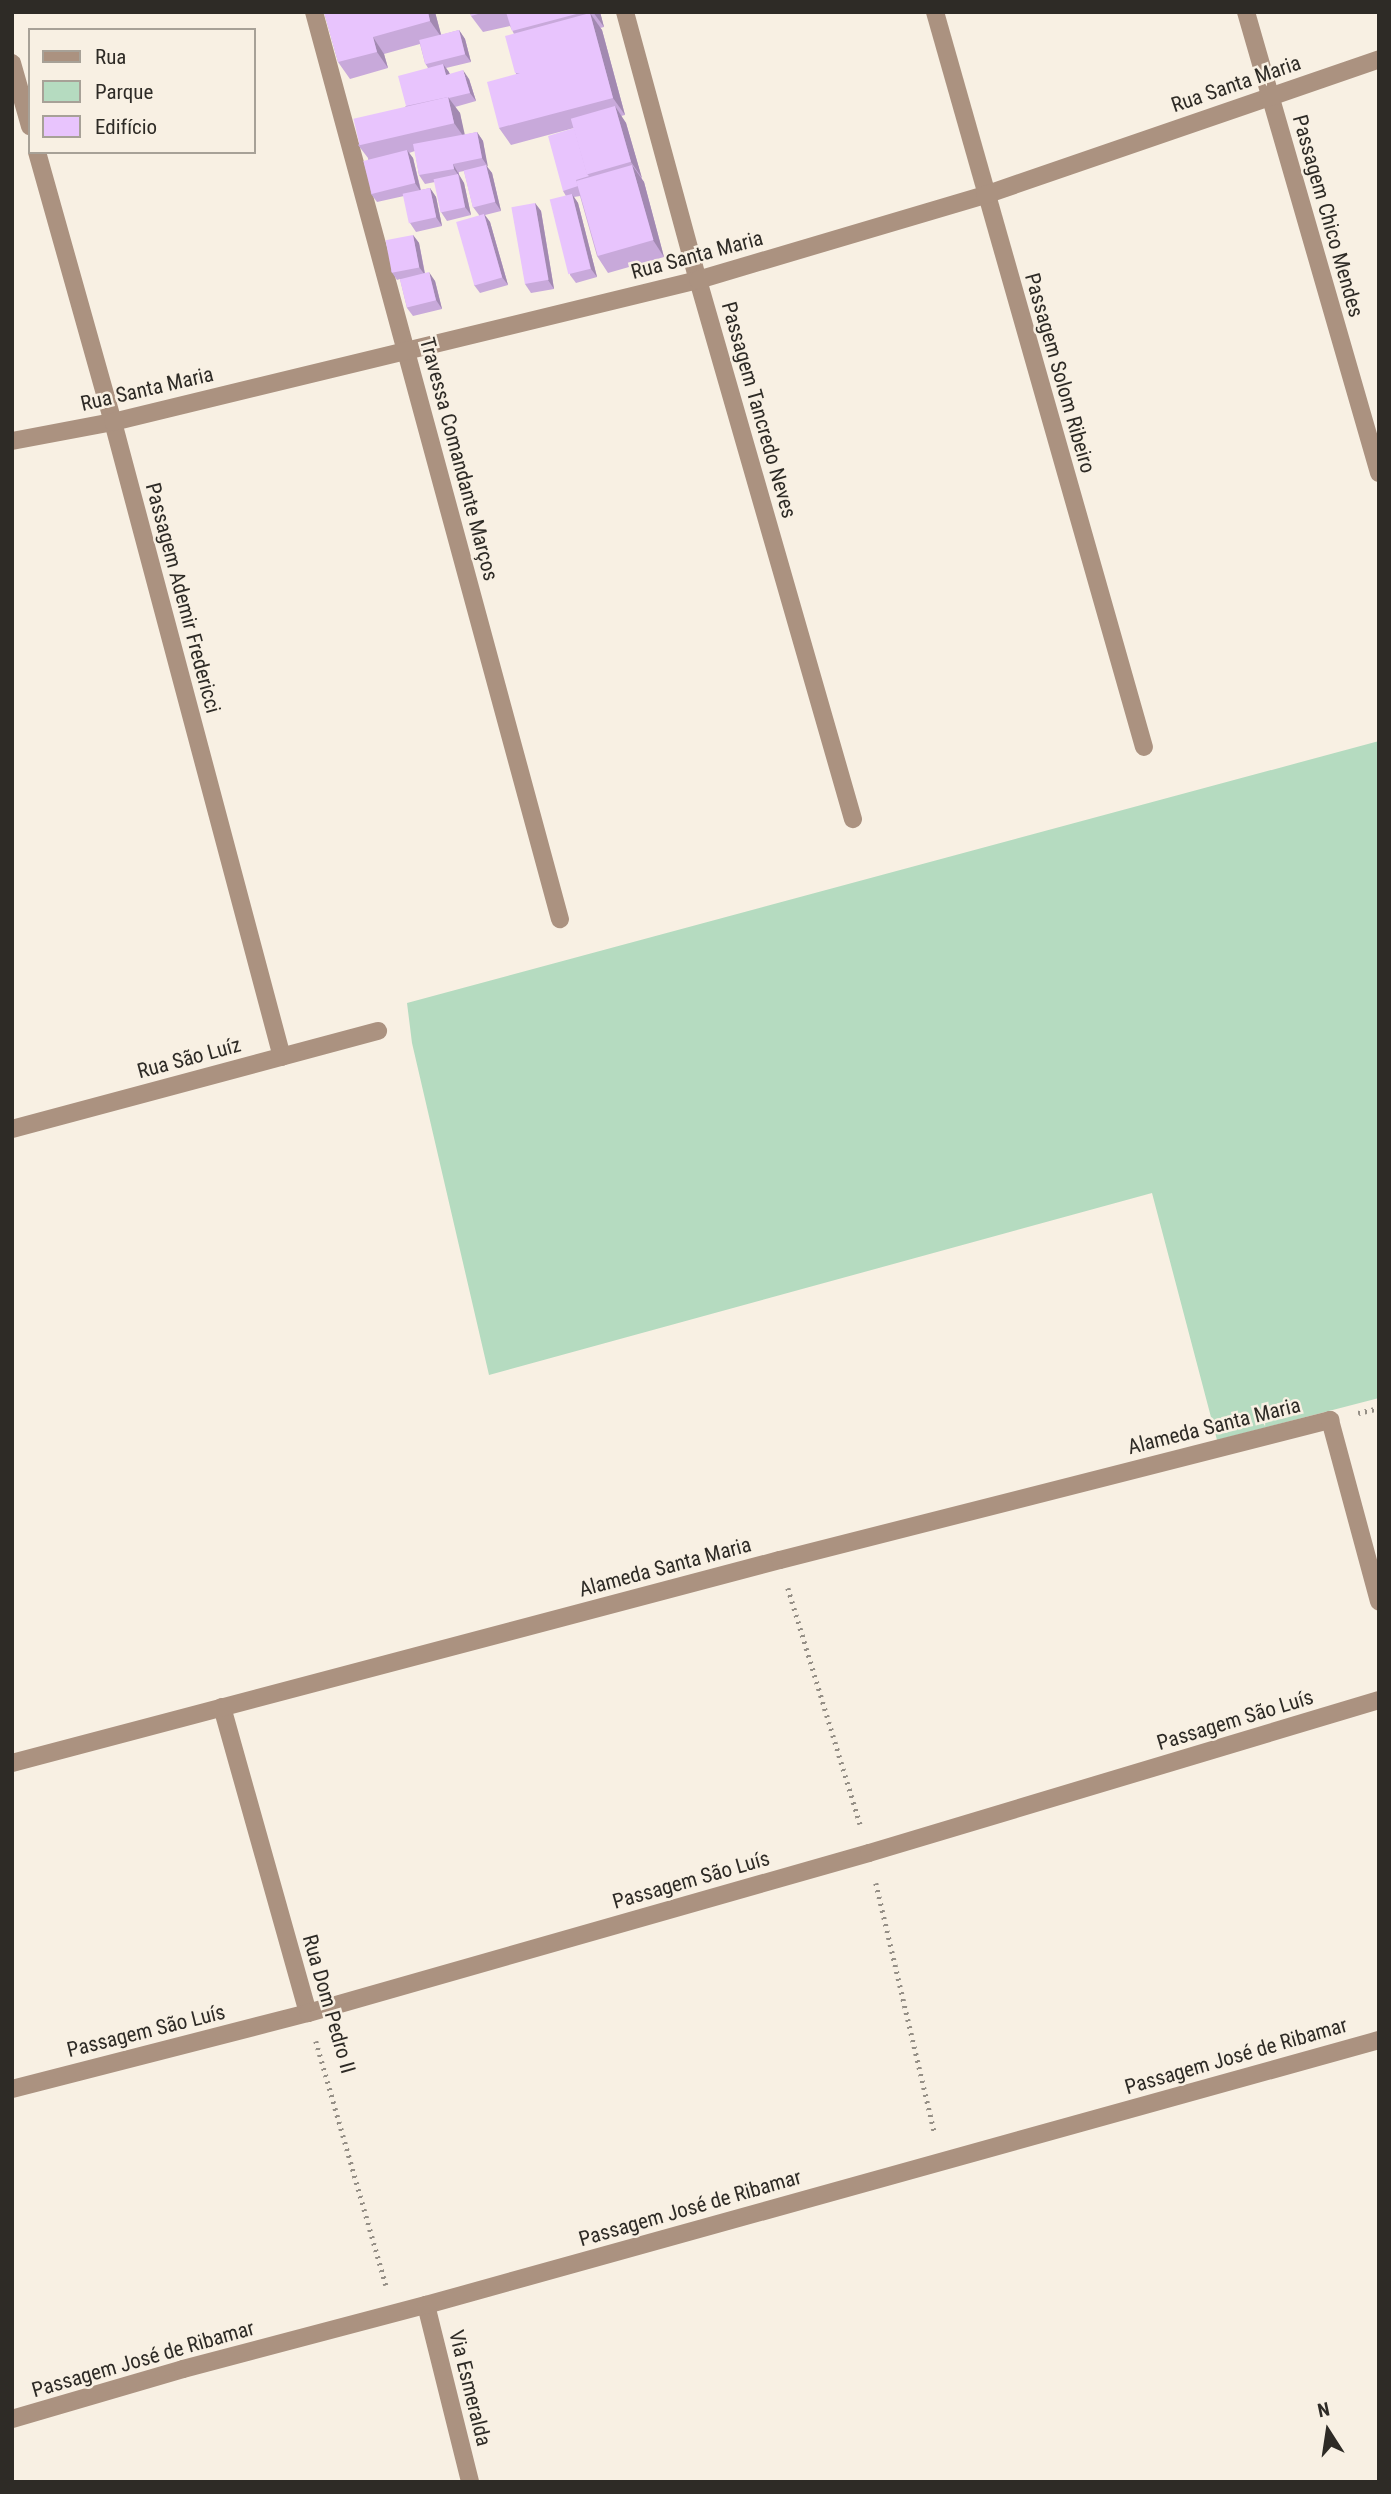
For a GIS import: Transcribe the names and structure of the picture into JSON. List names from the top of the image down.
{
  "streets": {
    "street": [
      "Rua Santa Maria",
      "Passagem Chico Mendes",
      "Passagem Solom Ribeiro",
      "Passagem Tancredo Neves",
      "Travessa Comandante Marços",
      "Passagem Ademir Fredericci",
      "Rua São Luíz",
      "Alameda Santa Maria",
      "Passagem São Luís",
      "Rua Dom Pedro II",
      "Passagem José de Ribamar",
      "Via Esmeralda"
    ]
  },
  "crossings": [
    ["Rua Santa Maria", "Passagem Chico Mendes"],
    ["Rua Santa Maria", "Passagem Solom Ribeiro"],
    ["Rua Santa Maria", "Passagem Tancredo Neves"],
    ["Rua Santa Maria", "Travessa Comandante Marços"],
    ["Rua Santa Maria", "Passagem Ademir Fredericci"],
    ["Passagem Ademir Fredericci", "Rua São Luíz"],
    ["Alameda Santa Maria", "Rua Dom Pedro II"],
    ["Passagem São Luís", "Rua Dom Pedro II"],
    ["Rua Dom Pedro II", "Passagem José de Ribamar"],
    ["Passagem José de Ribamar", "Via Esmeralda"]
  ],
  "legend": ["Rua", "Parque", "Edifício"],
  "north": "top"
}
